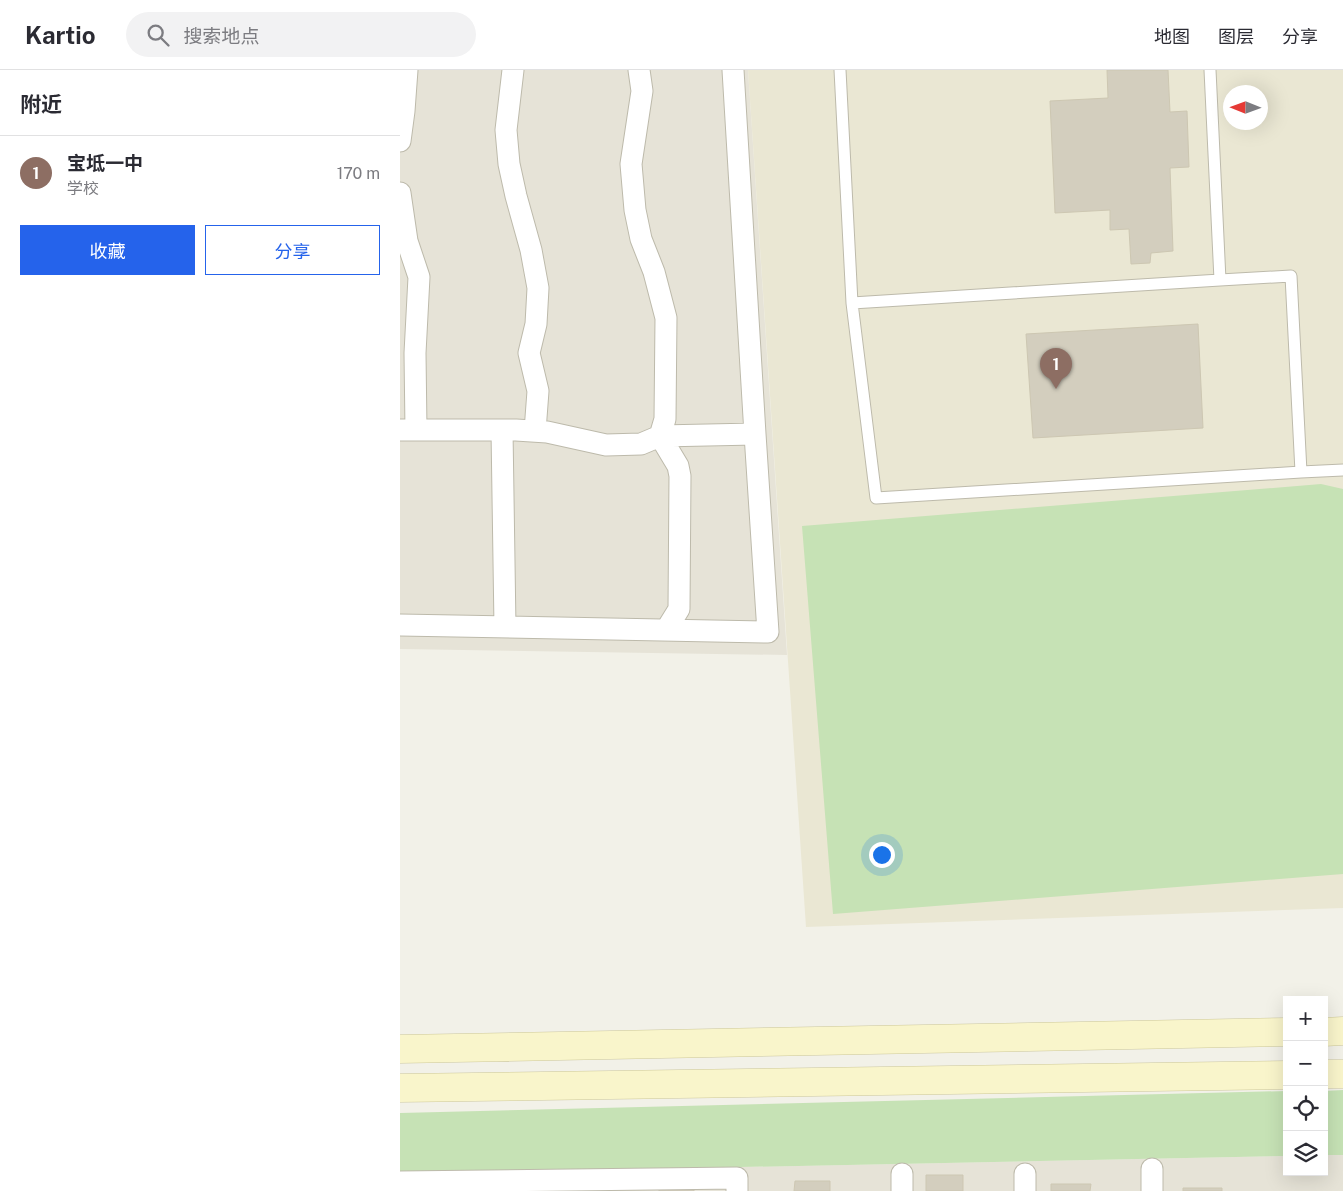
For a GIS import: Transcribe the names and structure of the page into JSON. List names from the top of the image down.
{
  "north": "left",
  "page": {
    "header": "Kartio",
    "search": "搜索地点",
    "nav": ["地图", "图层", "分享"],
    "heading": "附近",
    "list": [
      {
        "mark": "1",
        "name": "宝坻一中",
        "note": "学校",
        "value": "170 m"
      }
    ],
    "buttons": ["收藏", "分享"],
    "pins": "1",
    "map_buttons": ["+", "−"]
  }
}
